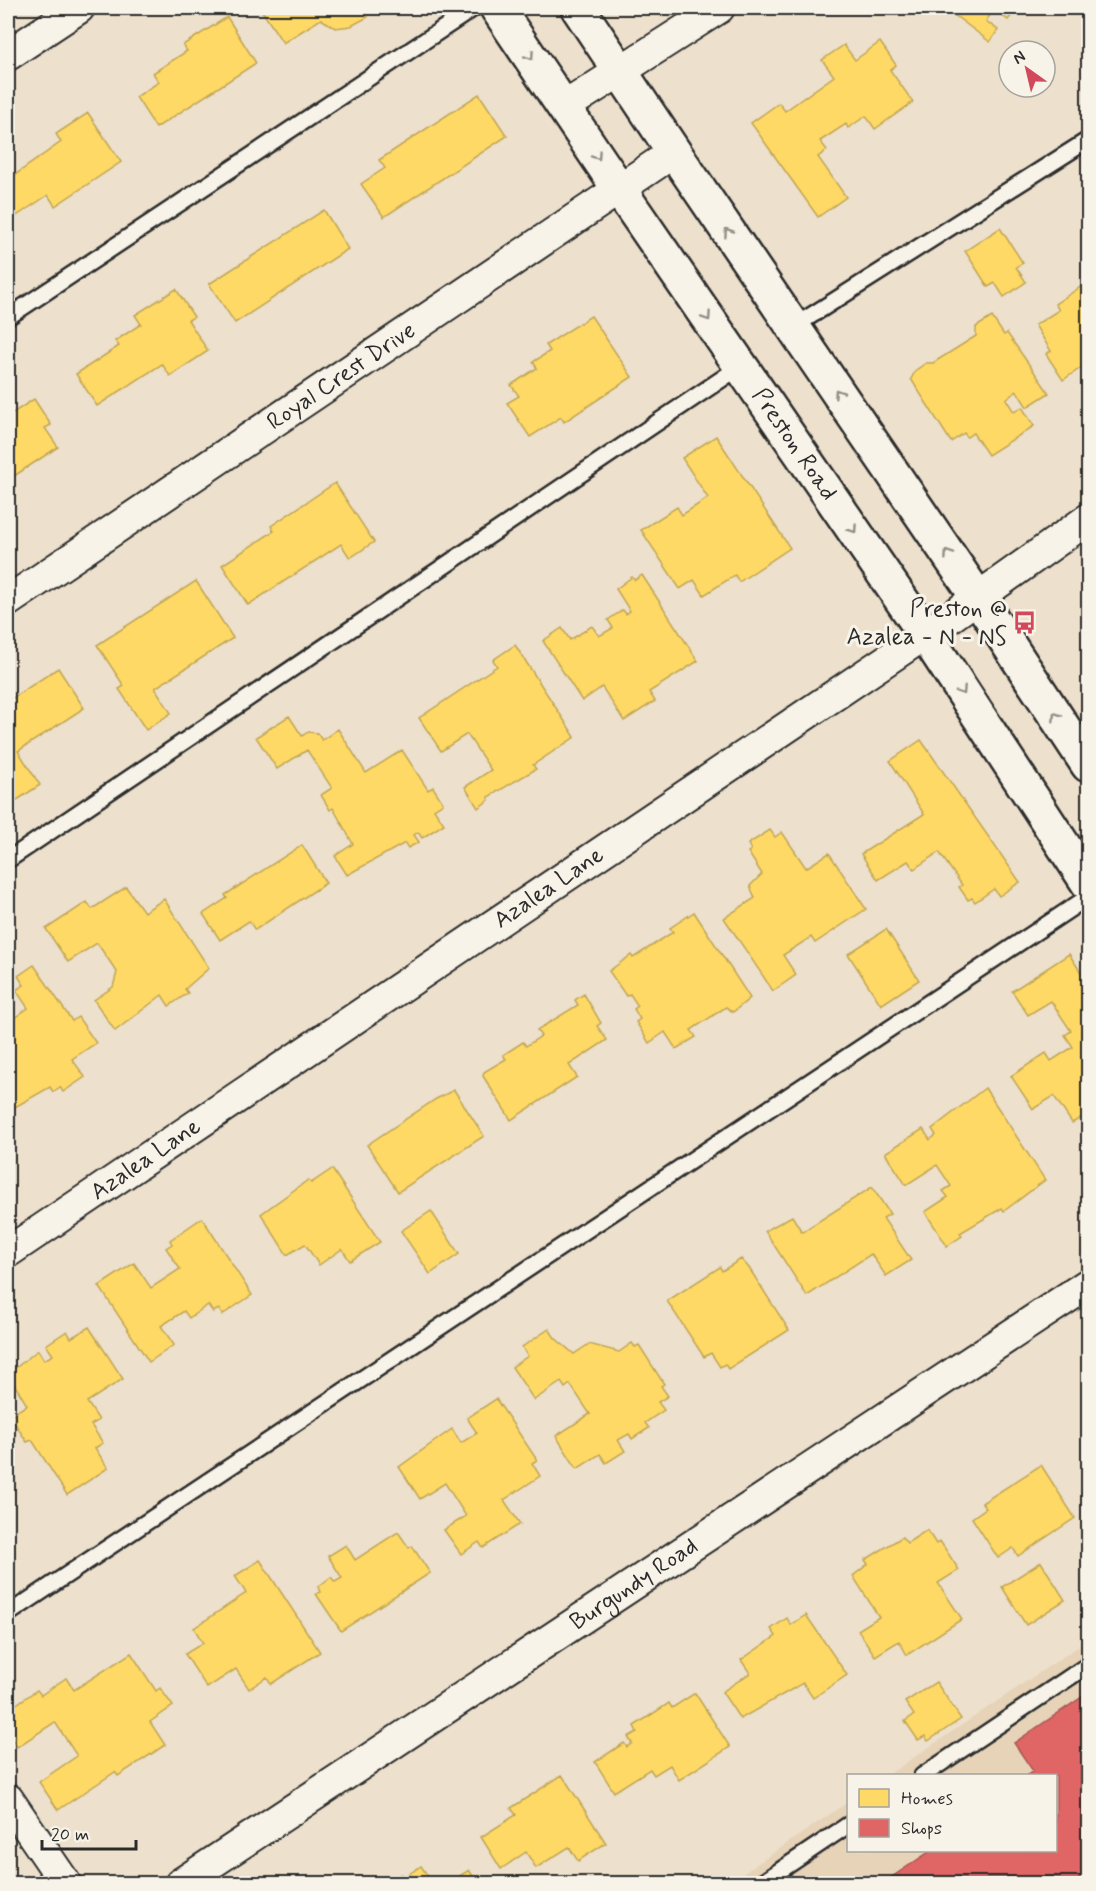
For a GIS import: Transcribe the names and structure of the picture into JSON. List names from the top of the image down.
{
  "streets": {
    "main road": ["Preston Road"],
    "street": ["Royal Crest Drive", "Azalea Lane", "Burgundy Road"]
  },
  "crossings": [
    ["Royal Crest Drive", "Preston Road"],
    ["Preston Road", "Azalea Lane"]
  ],
  "places": {
    "bus stop": ["Preston @ Azalea - N - NS"]
  },
  "legend": ["Homes", "Shops"],
  "scale_bar": "20 m",
  "north": "top left"
}
